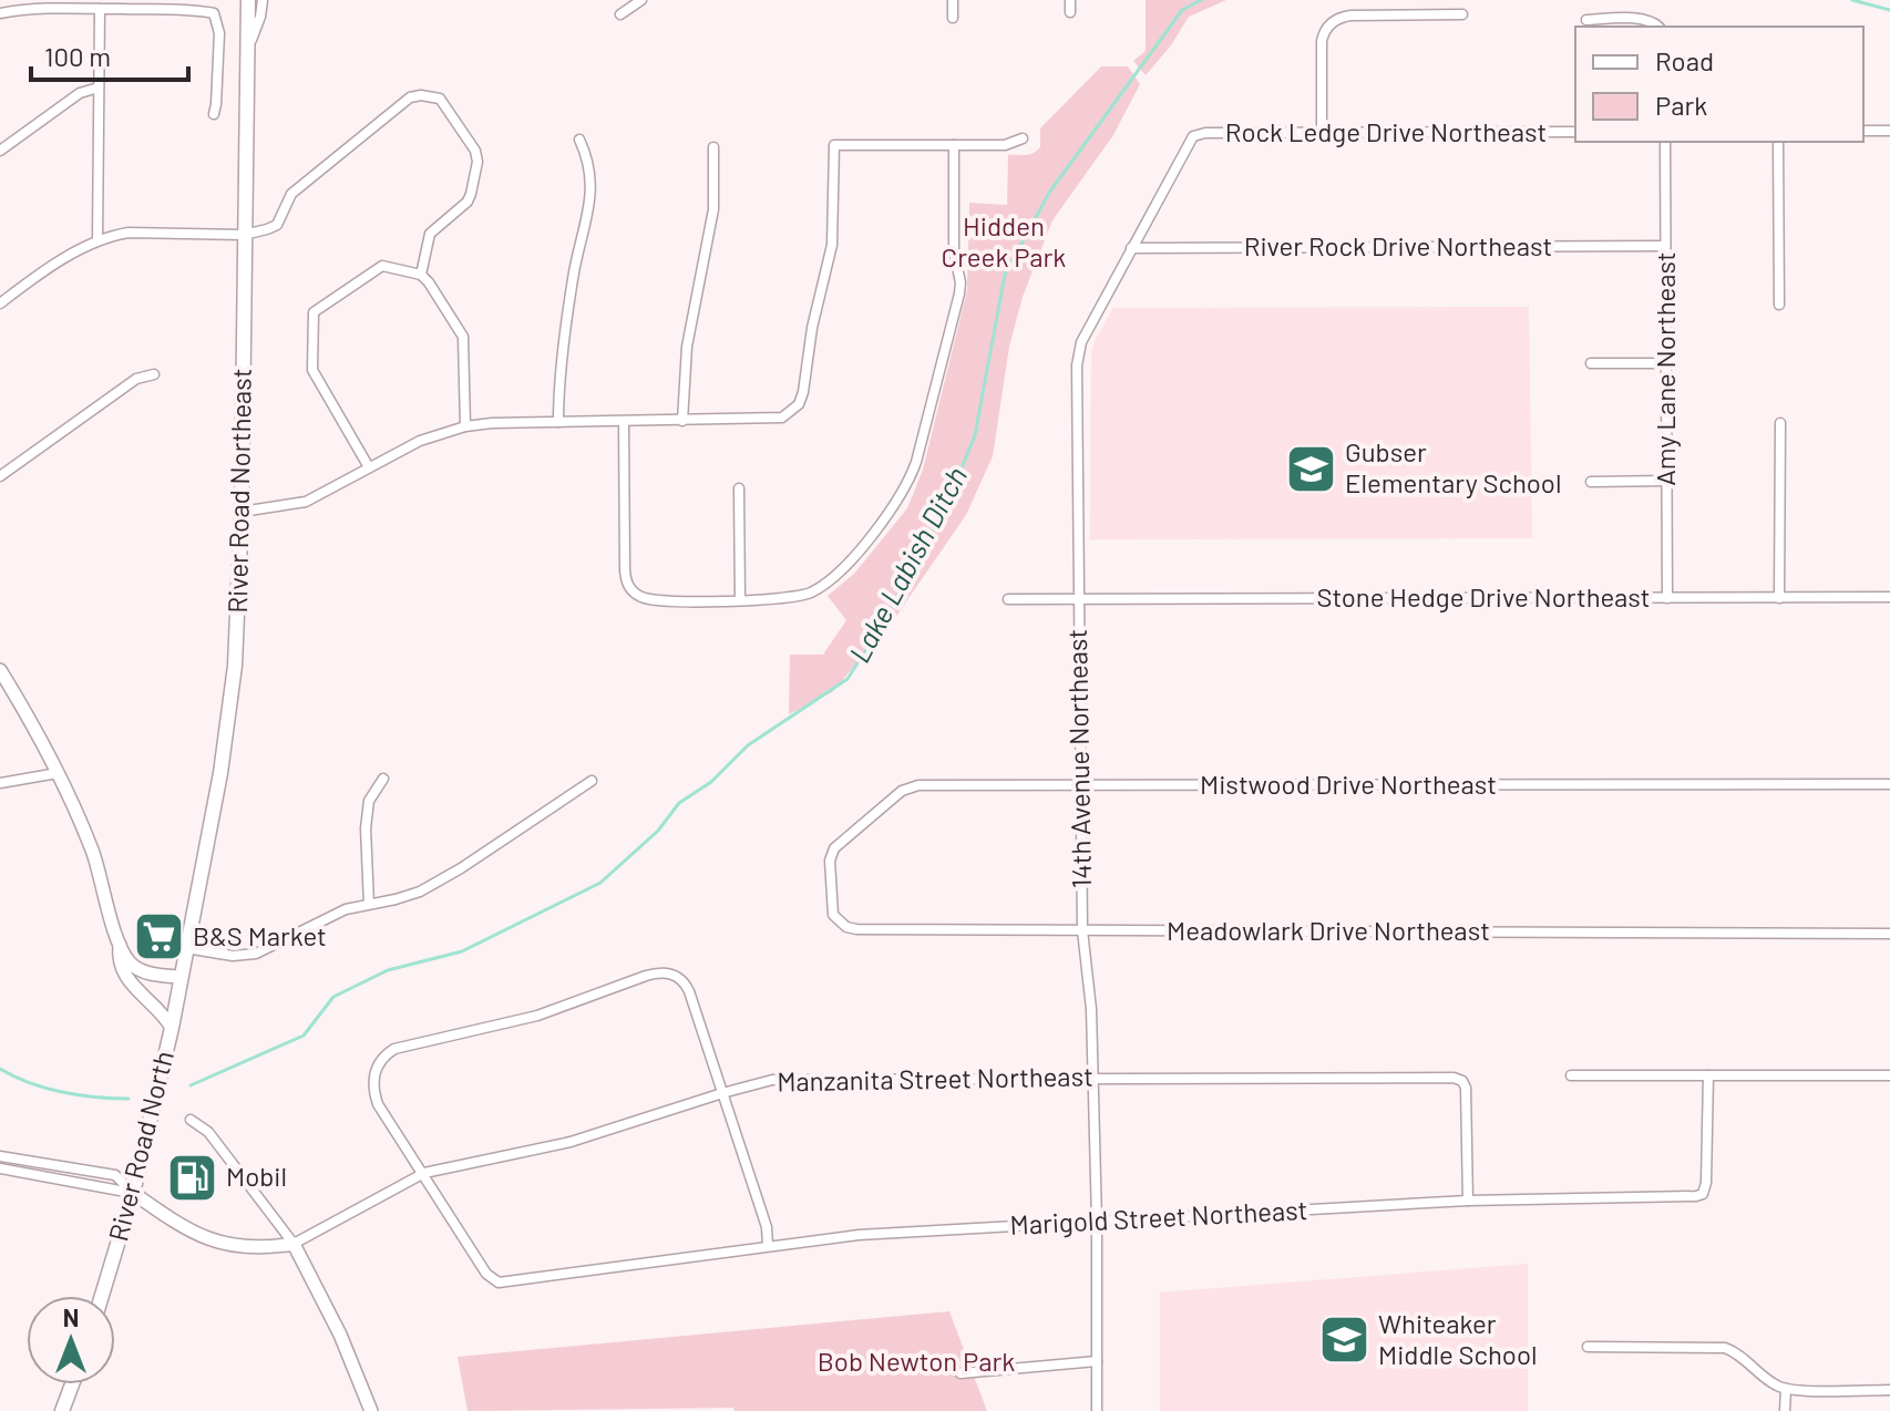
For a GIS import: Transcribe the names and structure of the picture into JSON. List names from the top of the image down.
{
  "streets": {
    "main road": ["River Road Northeast", "Manzanita Street Northeast", "River Road North"],
    "street": [
      "Rock Ledge Drive Northeast",
      "River Rock Drive Northeast",
      "Amy Lane Northeast",
      "Stone Hedge Drive Northeast",
      "14th Avenue Northeast",
      "Mistwood Drive Northeast",
      "Meadowlark Drive Northeast",
      "Marigold Street Northeast"
    ]
  },
  "crossings": [
    ["Rock Ledge Drive Northeast", "14th Avenue Northeast"],
    ["River Rock Drive Northeast", "Amy Lane Northeast"],
    ["River Rock Drive Northeast", "14th Avenue Northeast"],
    ["Amy Lane Northeast", "Stone Hedge Drive Northeast"],
    ["River Road Northeast", "River Road North"],
    ["Stone Hedge Drive Northeast", "14th Avenue Northeast"],
    ["14th Avenue Northeast", "Mistwood Drive Northeast"],
    ["14th Avenue Northeast", "Meadowlark Drive Northeast"],
    ["14th Avenue Northeast", "Manzanita Street Northeast"],
    ["14th Avenue Northeast", "Marigold Street Northeast"],
    ["Mistwood Drive Northeast", "Meadowlark Drive Northeast"],
    ["Manzanita Street Northeast", "River Road North"],
    ["Manzanita Street Northeast", "Marigold Street Northeast"]
  ],
  "water": ["Lake Labish Ditch"],
  "parks": ["Hidden Creek Park", "Bob Newton Park"],
  "places": {
    "school or university": ["Gubser Elementary School", "Whiteaker Middle School"],
    "supermarket": ["B&S Market"],
    "fuel station": ["Mobil"]
  },
  "legend": ["Road", "Park"],
  "scale_bar": "100 m",
  "north": "top"
}
